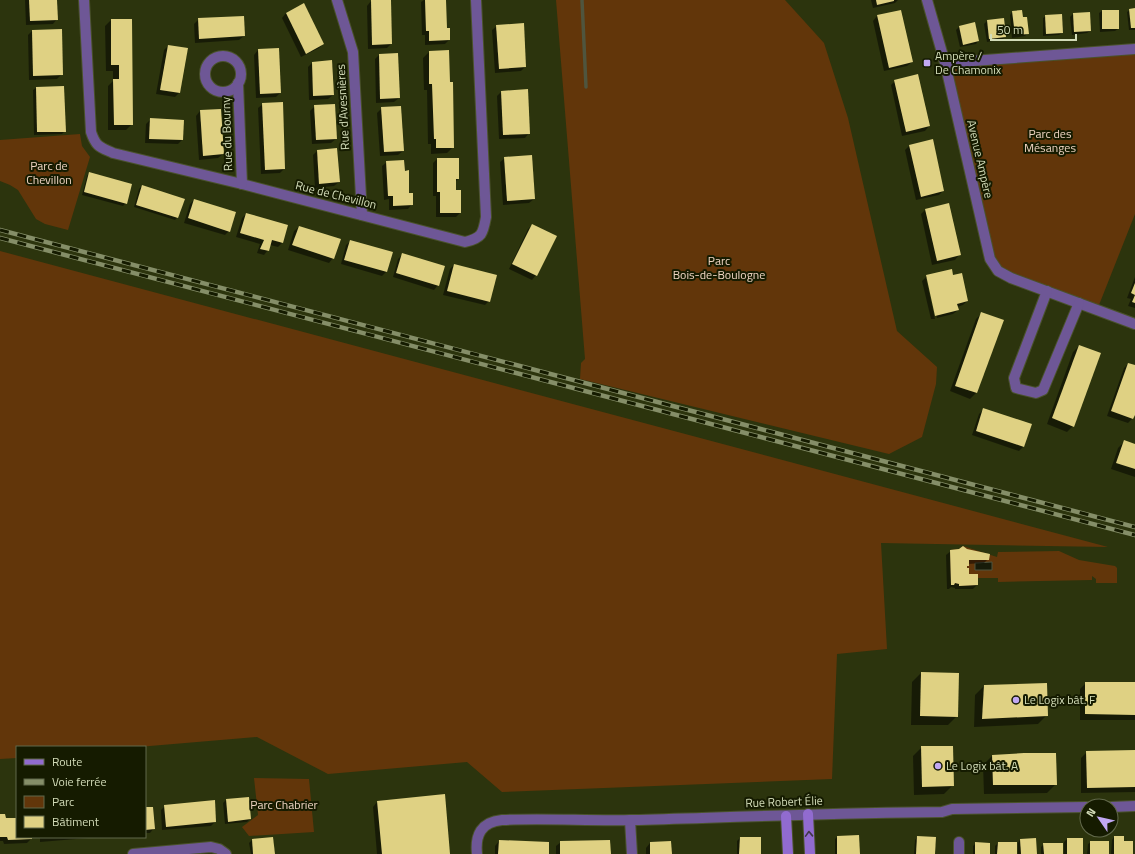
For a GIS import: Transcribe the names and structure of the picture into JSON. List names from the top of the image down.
{
  "streets": {
    "street": [
      "Rue d'Avesnières",
      "Rue du Bourny",
      "Avenue Ampère",
      "Rue de Chevillon",
      "Rue Robert Élie"
    ]
  },
  "crossings": [
    ["Rue d'Avesnières", "Rue de Chevillon"],
    ["Rue du Bourny", "Rue de Chevillon"]
  ],
  "parks": [
    "Parc des Mésanges",
    "Parc de Chevillon",
    "Parc Bois-de-Boulogne",
    "Parc Chabrier"
  ],
  "places": {
    "transit": ["Ampère / De Chamonix"],
    "other": ["Le Logix bât. F", "Le Logix bât. A"]
  },
  "legend": [
    "Route",
    "Voie ferrée",
    "Parc",
    "Bâtiment"
  ],
  "scale_bar": "50 m",
  "north": "top left"
}
